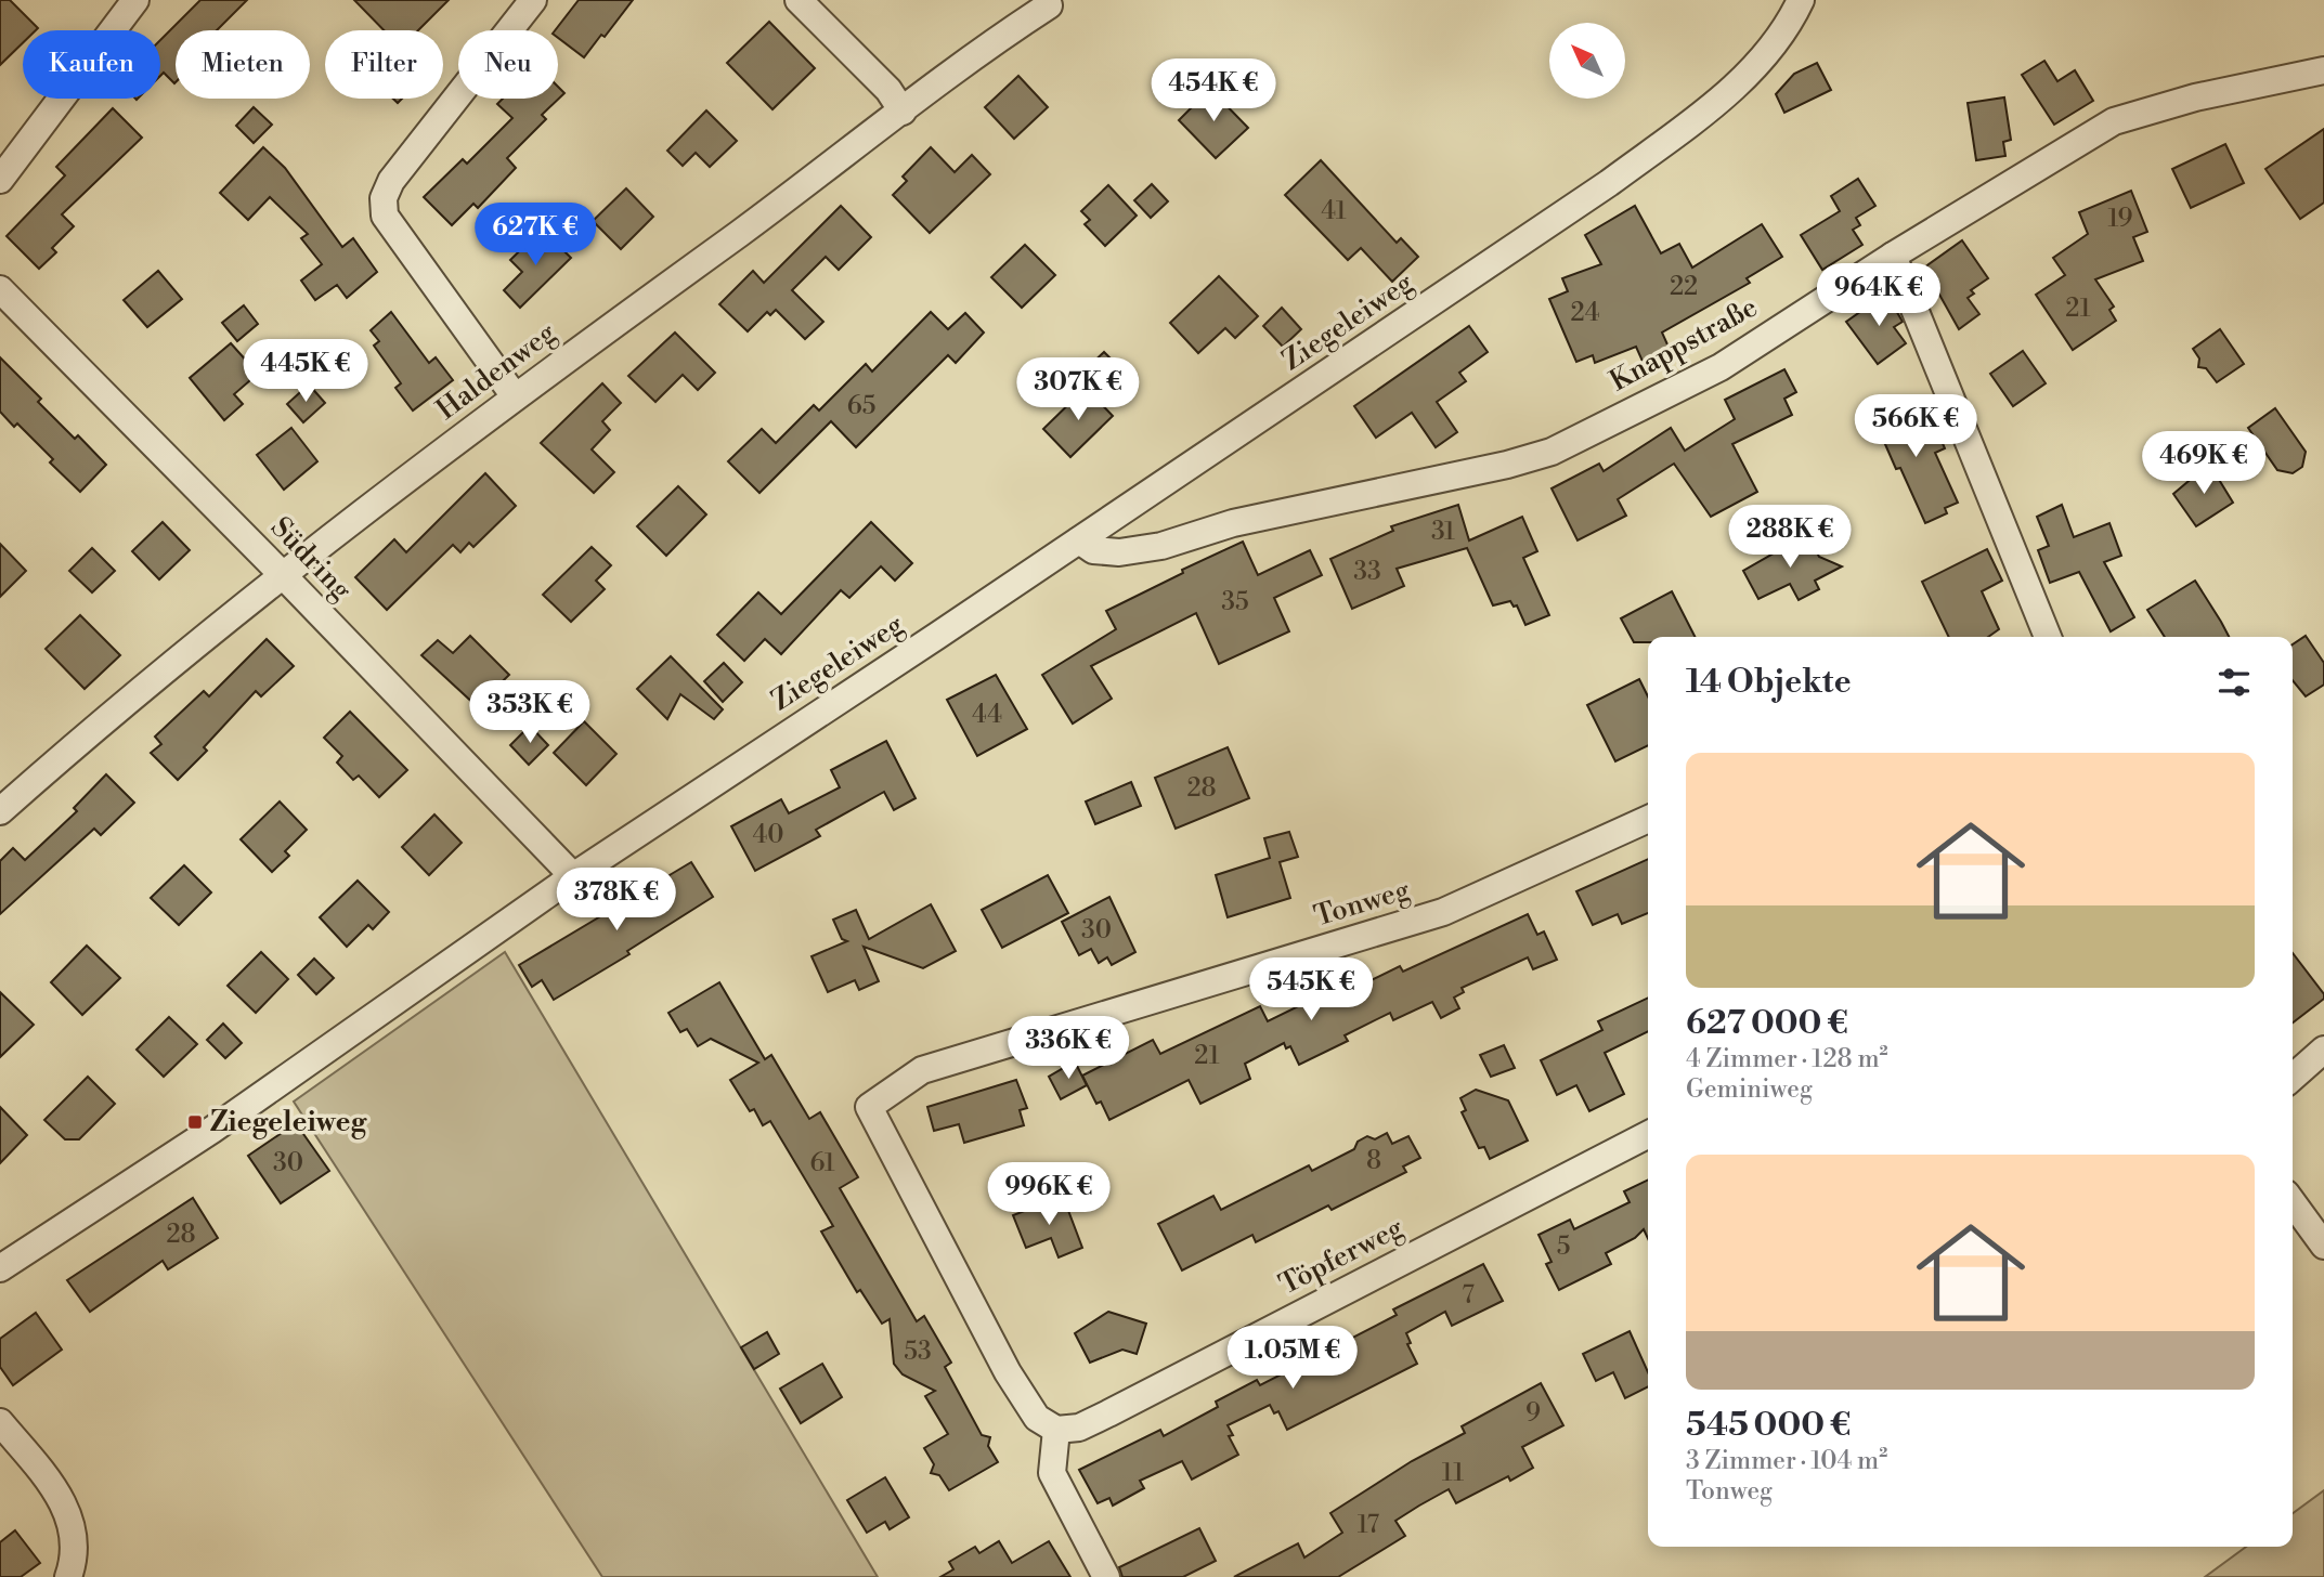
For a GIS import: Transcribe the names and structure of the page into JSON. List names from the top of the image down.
{
  "streets": {
    "street": [
      "Ziegeleiweg",
      "Knappstraße",
      "Haldenweg",
      "Südring",
      "Tonweg",
      "Töpferweg"
    ]
  },
  "crossings": [
    ["Ziegeleiweg", "Knappstraße"],
    ["Ziegeleiweg", "Südring"],
    ["Haldenweg", "Südring"],
    ["Tonweg", "Töpferweg"]
  ],
  "places": {
    "transit": ["Ziegeleiweg"]
  },
  "house_numbers": [
    "41",
    "19",
    "22",
    "21",
    "24",
    "65",
    "31",
    "33",
    "35",
    "44",
    "28",
    "40",
    "30",
    "21",
    "8",
    "30",
    "61",
    "28",
    "5",
    "7",
    "53",
    "9",
    "11",
    "17"
  ],
  "north": "top left",
  "page": {
    "chip": [
      "Kaufen",
      "Mieten",
      "Filter",
      "Neu"
    ],
    "price": [
      "454K €",
      "627K €",
      "964K €",
      "445K €",
      "307K €",
      "566K €",
      "469K €",
      "288K €",
      "353K €",
      "378K €",
      "545K €",
      "336K €",
      "996K €",
      "1.05M €"
    ],
    "heading": "14 Objekte",
    "list": [
      {
        "name": "627 000 €",
        "note": "4 Zimmer · 128 m² · Geminiweg"
      },
      {
        "name": "545 000 €",
        "note": "3 Zimmer · 104 m² · Tonweg"
      }
    ]
  }
}
